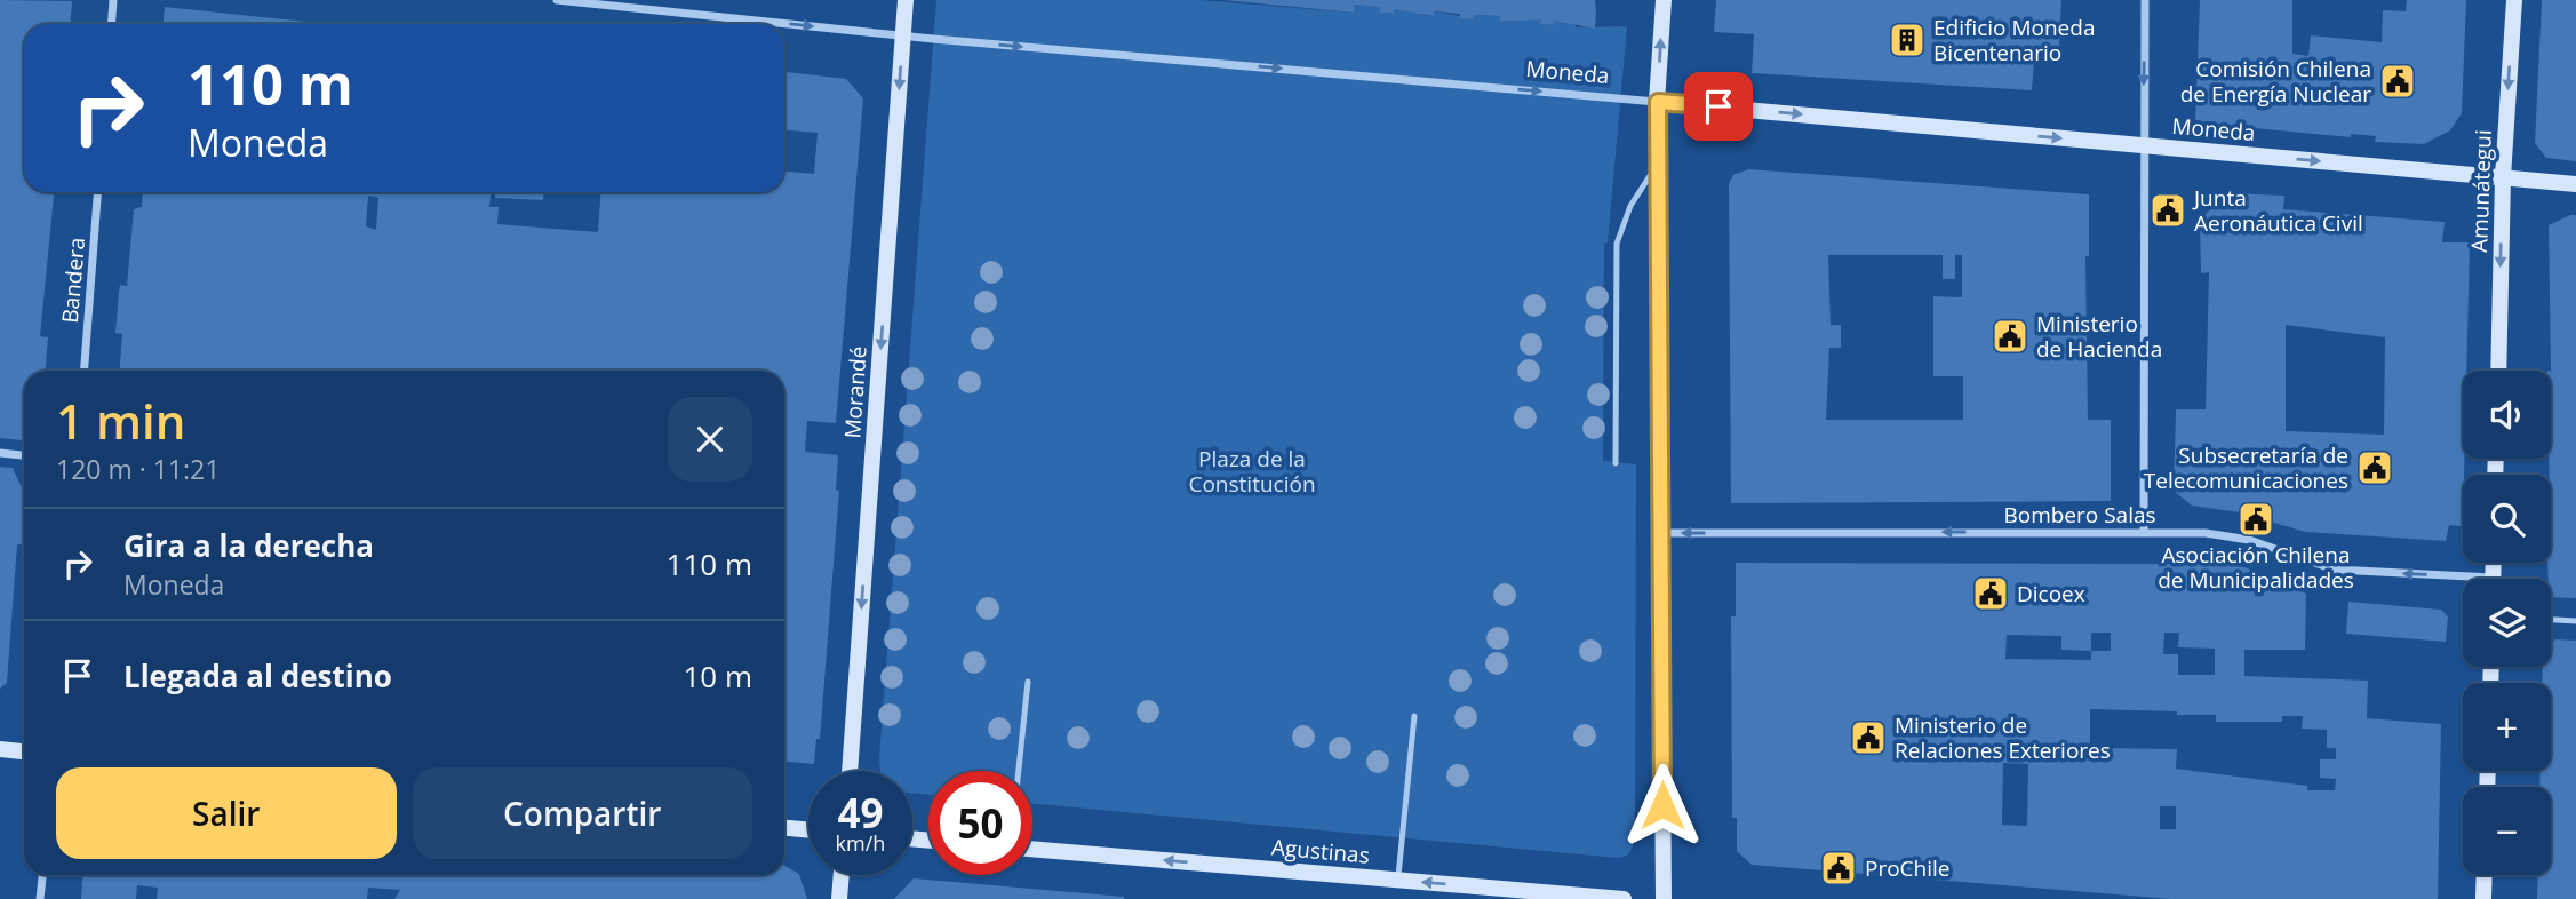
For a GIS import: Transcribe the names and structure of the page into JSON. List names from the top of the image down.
{
  "streets": {
    "main road": [
      "Moneda",
      "Amunátegui",
      "Morandé",
      "Agustinas"
    ],
    "street": ["Bandera", "Bombero Salas"]
  },
  "crossings": [
    ["Moneda", "Amunátegui"],
    ["Moneda", "Morandé"]
  ],
  "one_way": [
    "Moneda",
    "Amunátegui",
    "Morandé",
    "Bombero Salas",
    "Agustinas"
  ],
  "parks": ["Plaza de la Constitución"],
  "places": {
    "building": ["Edificio Moneda Bicentenario"],
    "public building": [
      "Comisión Chilena de Energía Nuclear",
      "Junta Aeronáutica Civil",
      "Ministerio de Hacienda",
      "Subsecretaría de Telecomunicaciones",
      "Asociación Chilena de Municipalidades",
      "Dicoex",
      "Ministerio de Relaciones Exteriores",
      "ProChile"
    ]
  },
  "page": {
    "turn": ["110 m", "Moneda"],
    "map_buttons": ["+", "−"],
    "heading": ["1 min", "120 m · 11:21"],
    "list": [
      {
        "name": "Gira a la derecha",
        "note": "Moneda",
        "value": "110 m"
      },
      {
        "name": "Llegada al destino",
        "value": "10 m"
      }
    ],
    "buttons": ["Salir", "Compartir"],
    "speed": "49 km/h",
    "limit": "50"
  }
}
